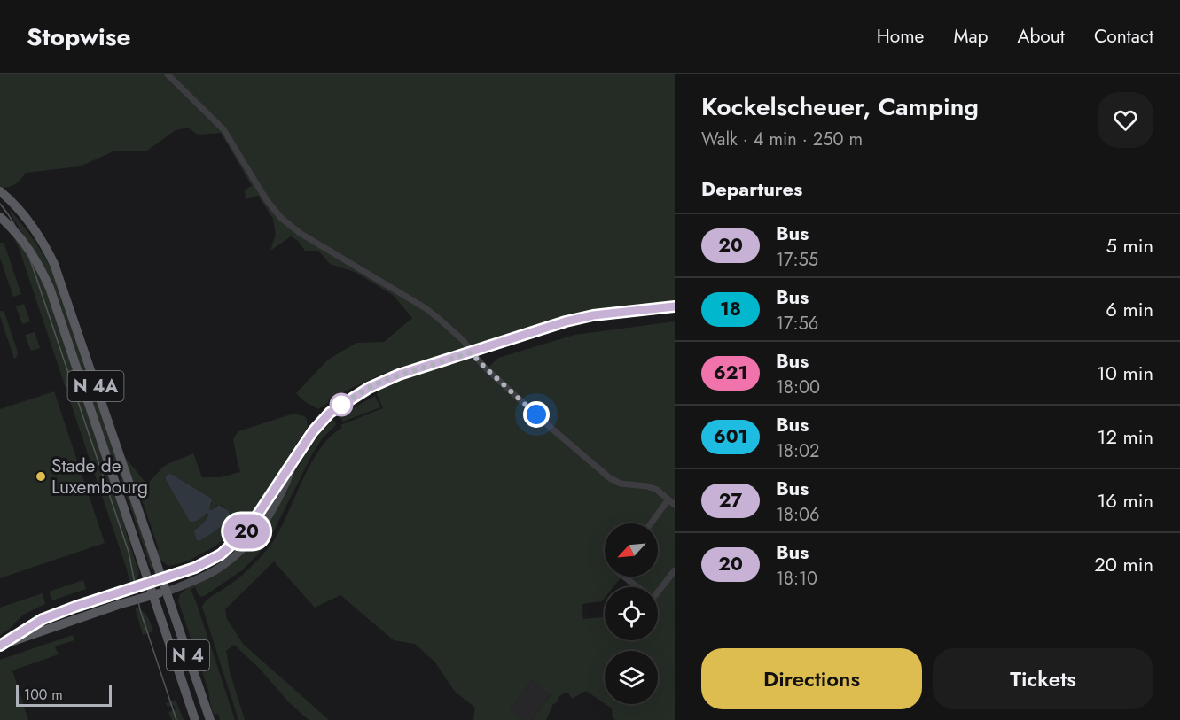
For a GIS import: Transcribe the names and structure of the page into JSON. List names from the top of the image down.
{
  "streets": {
    "main road": ["N 4A", "N 4"]
  },
  "crossings": [
    ["N 4A", "N 4"]
  ],
  "places": ["Stade de Luxembourg"],
  "lines": ["bus line 20"],
  "scale_bar": "100 m",
  "north": "bottom left",
  "page": {
    "header": "Stopwise",
    "nav": [
      "Home",
      "Map",
      "About",
      "Contact"
    ],
    "on_map": "20",
    "heading": [
      ["Kockelscheuer, Camping", "Walk · 4 min · 250 m"],
      "Departures"
    ],
    "list": [
      {
        "mark": "20",
        "name": "Bus",
        "note": "17:55",
        "value": "5 min"
      },
      {
        "mark": "18",
        "name": "Bus",
        "note": "17:56",
        "value": "6 min"
      },
      {
        "mark": "621",
        "name": "Bus",
        "note": "18:00",
        "value": "10 min"
      },
      {
        "mark": "601",
        "name": "Bus",
        "note": "18:02",
        "value": "12 min"
      },
      {
        "mark": "27",
        "name": "Bus",
        "note": "18:06",
        "value": "16 min"
      },
      {
        "mark": "20",
        "name": "Bus",
        "note": "18:10",
        "value": "20 min"
      }
    ],
    "buttons": ["Directions", "Tickets"],
    "scale": "100 m"
  }
}
